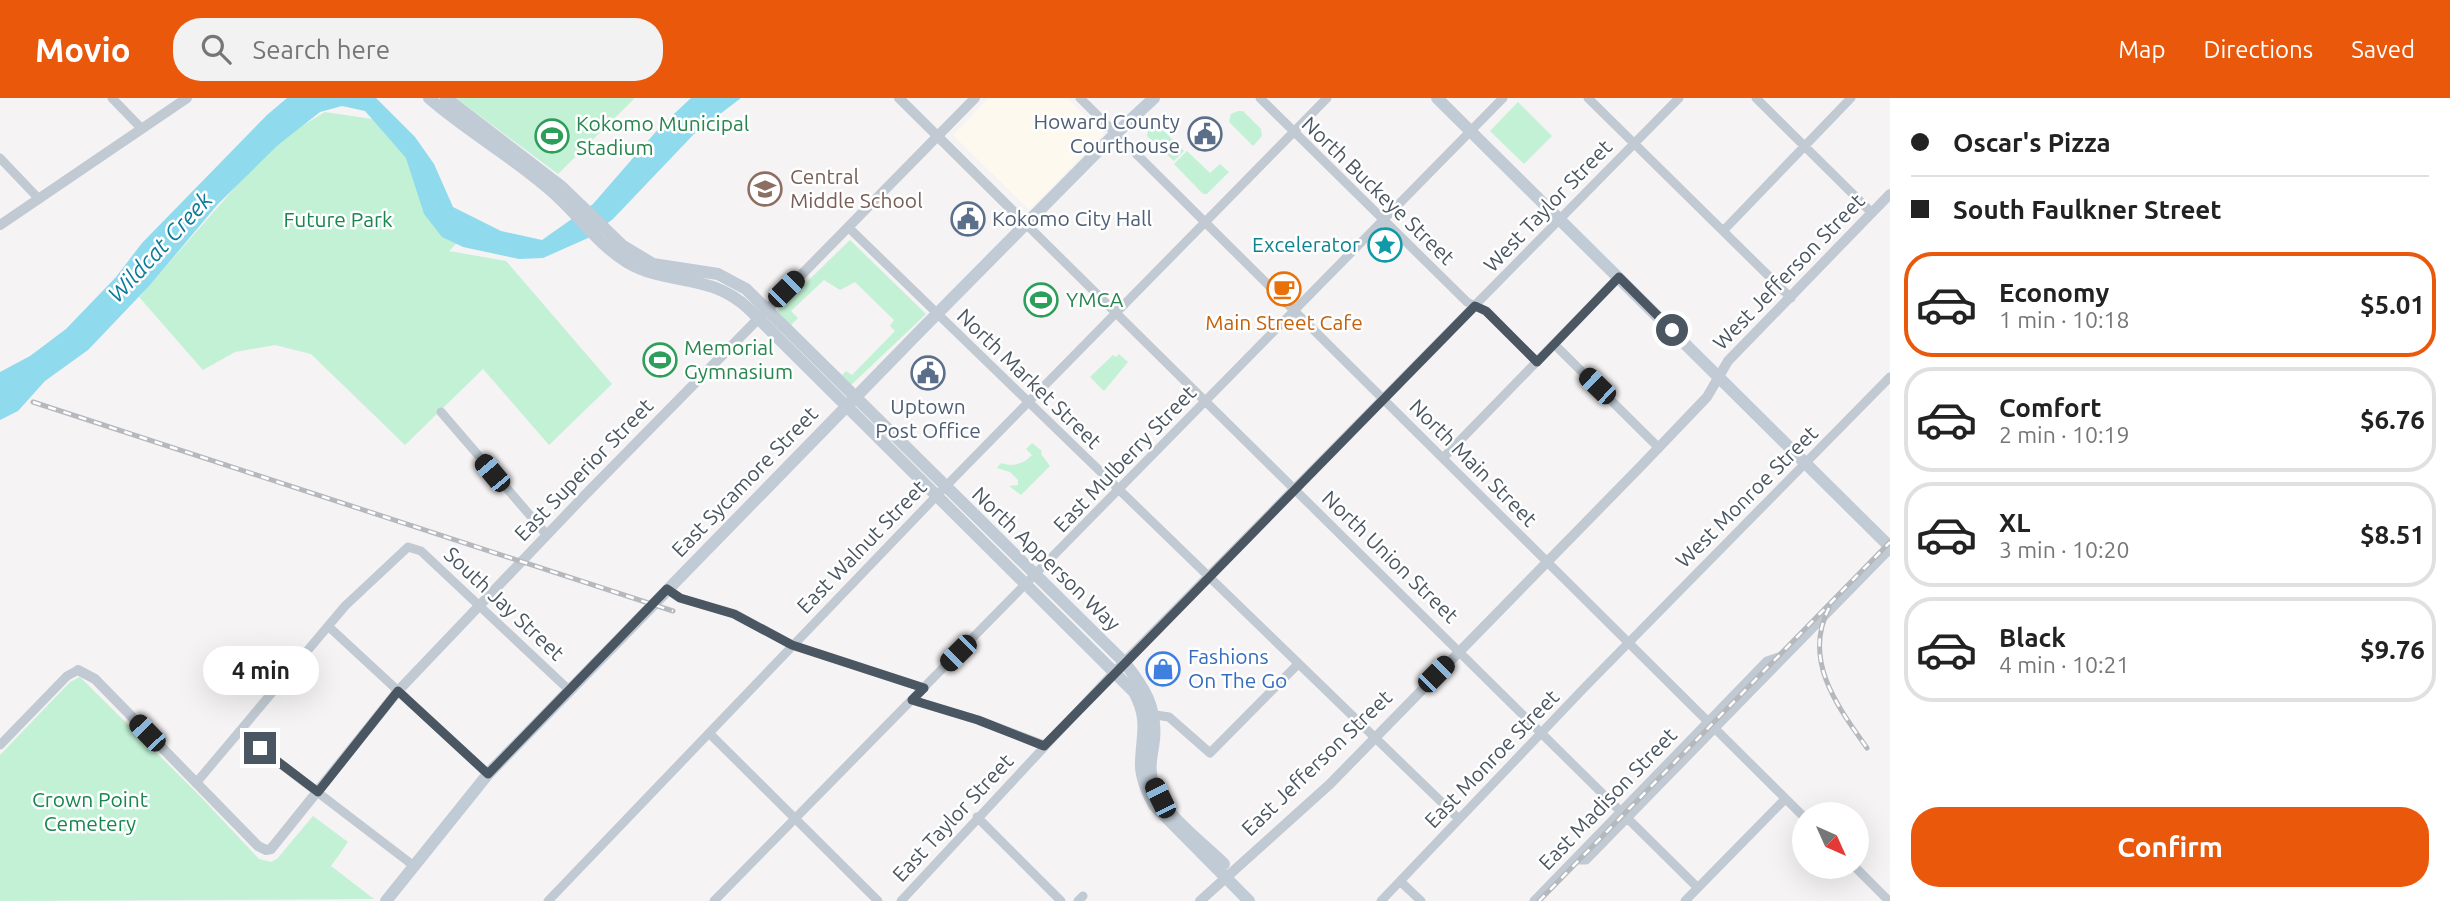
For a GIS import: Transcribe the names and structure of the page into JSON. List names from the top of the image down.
{
  "streets": {
    "main road": ["East Sycamore Street", "North Apperson Way"],
    "street": [
      "North Buckeye Street",
      "West Taylor Street",
      "West Jefferson Street",
      "North Market Street",
      "East Mulberry Street",
      "North Main Street",
      "East Superior Street",
      "West Monroe Street",
      "East Walnut Street",
      "North Union Street",
      "South Jay Street",
      "East Monroe Street",
      "East Jefferson Street",
      "East Madison Street",
      "East Taylor Street"
    ]
  },
  "crossings": [
    ["North Buckeye Street", "West Taylor Street"],
    ["North Buckeye Street", "East Mulberry Street"],
    ["North Buckeye Street", "East Walnut Street"],
    ["West Taylor Street", "North Main Street"],
    ["West Taylor Street", "East Taylor Street"],
    ["West Jefferson Street", "North Main Street"],
    ["West Jefferson Street", "East Jefferson Street"],
    ["North Market Street", "East Mulberry Street"],
    ["North Market Street", "East Superior Street"],
    ["North Market Street", "East Sycamore Street"],
    ["North Market Street", "East Walnut Street"],
    ["North Market Street", "East Monroe Street"],
    ["North Market Street", "East Jefferson Street"],
    ["North Market Street", "East Taylor Street"],
    ["East Mulberry Street", "North Main Street"],
    ["East Mulberry Street", "North Union Street"],
    ["East Mulberry Street", "North Apperson Way"],
    ["North Main Street", "East Sycamore Street"],
    ["North Main Street", "West Monroe Street"],
    ["North Main Street", "East Walnut Street"],
    ["North Main Street", "East Monroe Street"],
    ["North Main Street", "East Jefferson Street"],
    ["North Main Street", "East Madison Street"],
    ["North Main Street", "East Taylor Street"],
    ["East Superior Street", "North Apperson Way"],
    ["East Superior Street", "South Jay Street"],
    ["East Sycamore Street", "North Union Street"],
    ["East Sycamore Street", "North Apperson Way"],
    ["East Sycamore Street", "South Jay Street"],
    ["West Monroe Street", "East Monroe Street"],
    ["East Walnut Street", "North Union Street"],
    ["East Walnut Street", "North Apperson Way"],
    ["North Union Street", "East Monroe Street"],
    ["North Union Street", "East Jefferson Street"],
    ["North Union Street", "East Madison Street"],
    ["North Union Street", "East Taylor Street"],
    ["North Apperson Way", "East Jefferson Street"],
    ["North Apperson Way", "East Taylor Street"]
  ],
  "water": ["Wildcat Creek"],
  "parks": ["Future Park", "Crown Point Cemetery"],
  "places": {
    "public building": ["Howard County Courthouse", "Kokomo City Hall", "Uptown Post Office"],
    "sports": ["Kokomo Municipal Stadium", "YMCA", "Memorial Gymnasium"],
    "school or university": ["Central Middle School"],
    "place": ["Excelerator"],
    "cafe": ["Main Street Cafe"],
    "shop": ["Fashions On The Go"]
  },
  "north": "bottom right",
  "page": {
    "header": "Movio",
    "search": "Search here",
    "nav": ["Map", "Directions", "Saved"],
    "banner": ["Oscar's Pizza", "South Faulkner Street"],
    "list": [
      {
        "name": "Economy",
        "note": "1 min · 10:18",
        "value": "$5.01"
      },
      {
        "name": "Comfort",
        "note": "2 min · 10:19",
        "value": "$6.76"
      },
      {
        "name": "XL",
        "note": "3 min · 10:20",
        "value": "$8.51"
      },
      {
        "name": "Black",
        "note": "4 min · 10:21",
        "value": "$9.76"
      }
    ],
    "bubble": "4 min",
    "buttons": "Confirm"
  }
}
